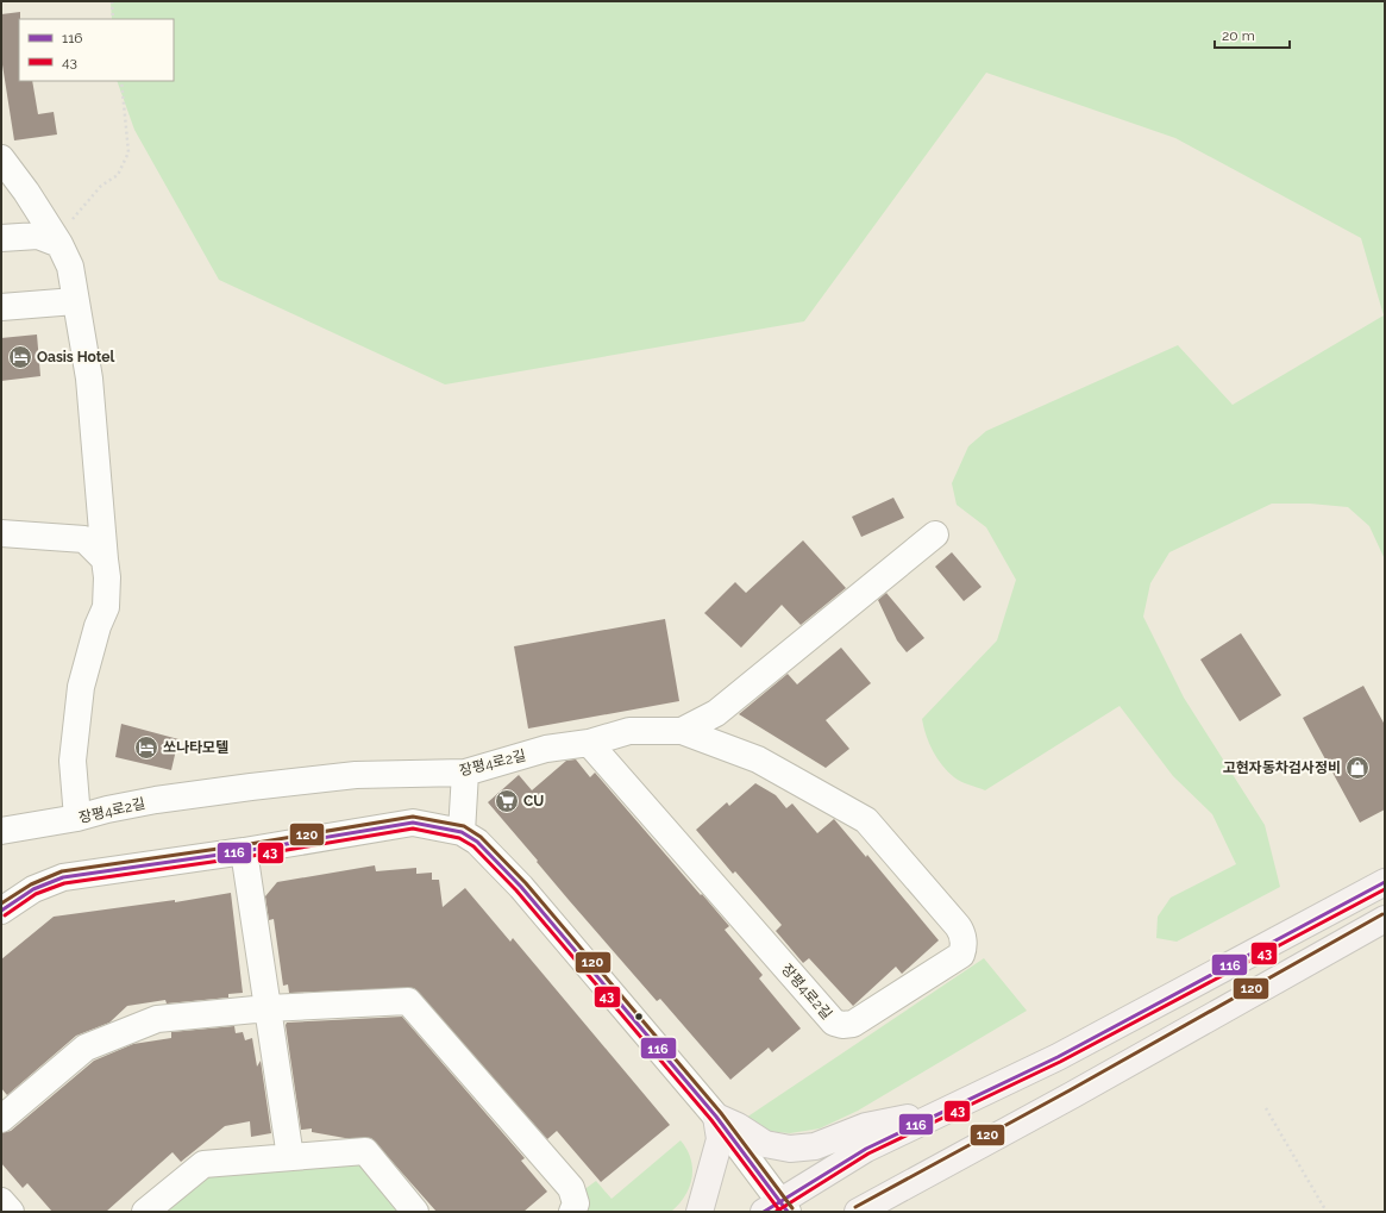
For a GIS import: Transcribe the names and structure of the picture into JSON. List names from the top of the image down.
{
  "streets": {
    "street": ["장평4로2길"]
  },
  "places": {
    "hotel": ["Oasis Hotel", "쏘나타모텔"],
    "shop": ["고현자동차검사정비"],
    "supermarket": ["CU"]
  },
  "lines": ["transit line 120", "transit line 116", "transit line 43"],
  "legend": ["116", "43"],
  "scale_bar": "20 m"
}
